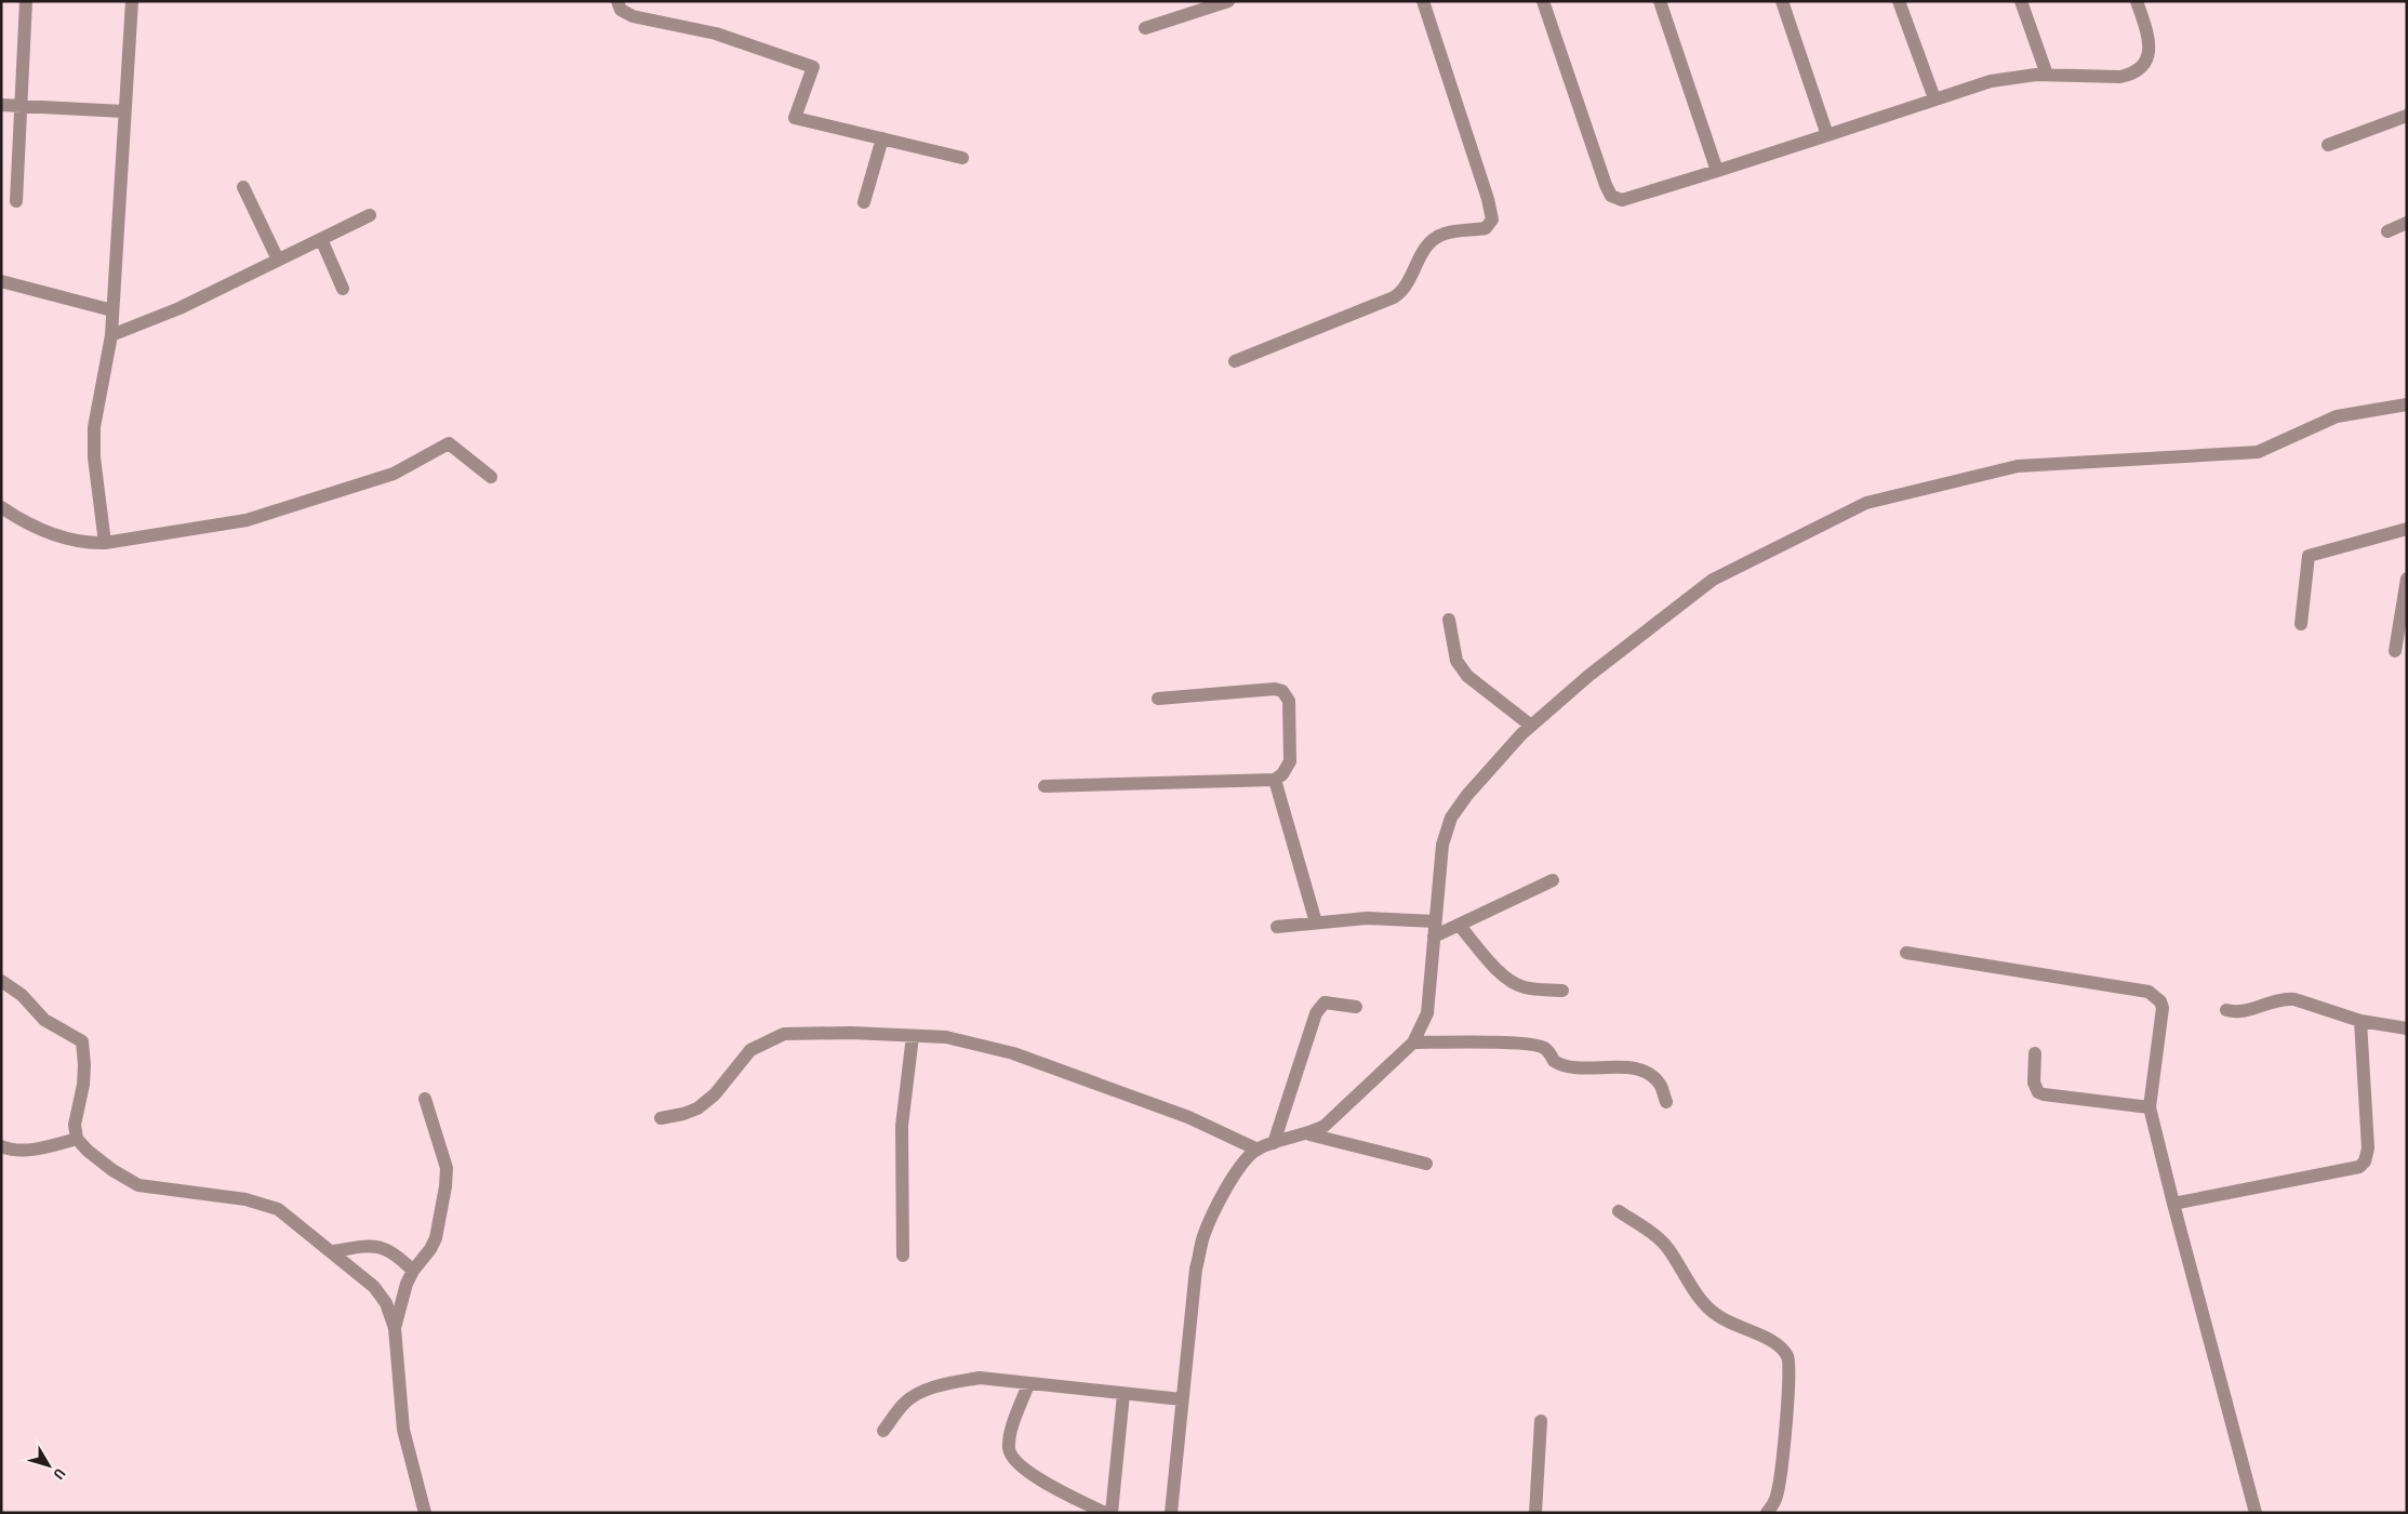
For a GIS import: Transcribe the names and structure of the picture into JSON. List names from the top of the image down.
{
  "north": "bottom right"
}
